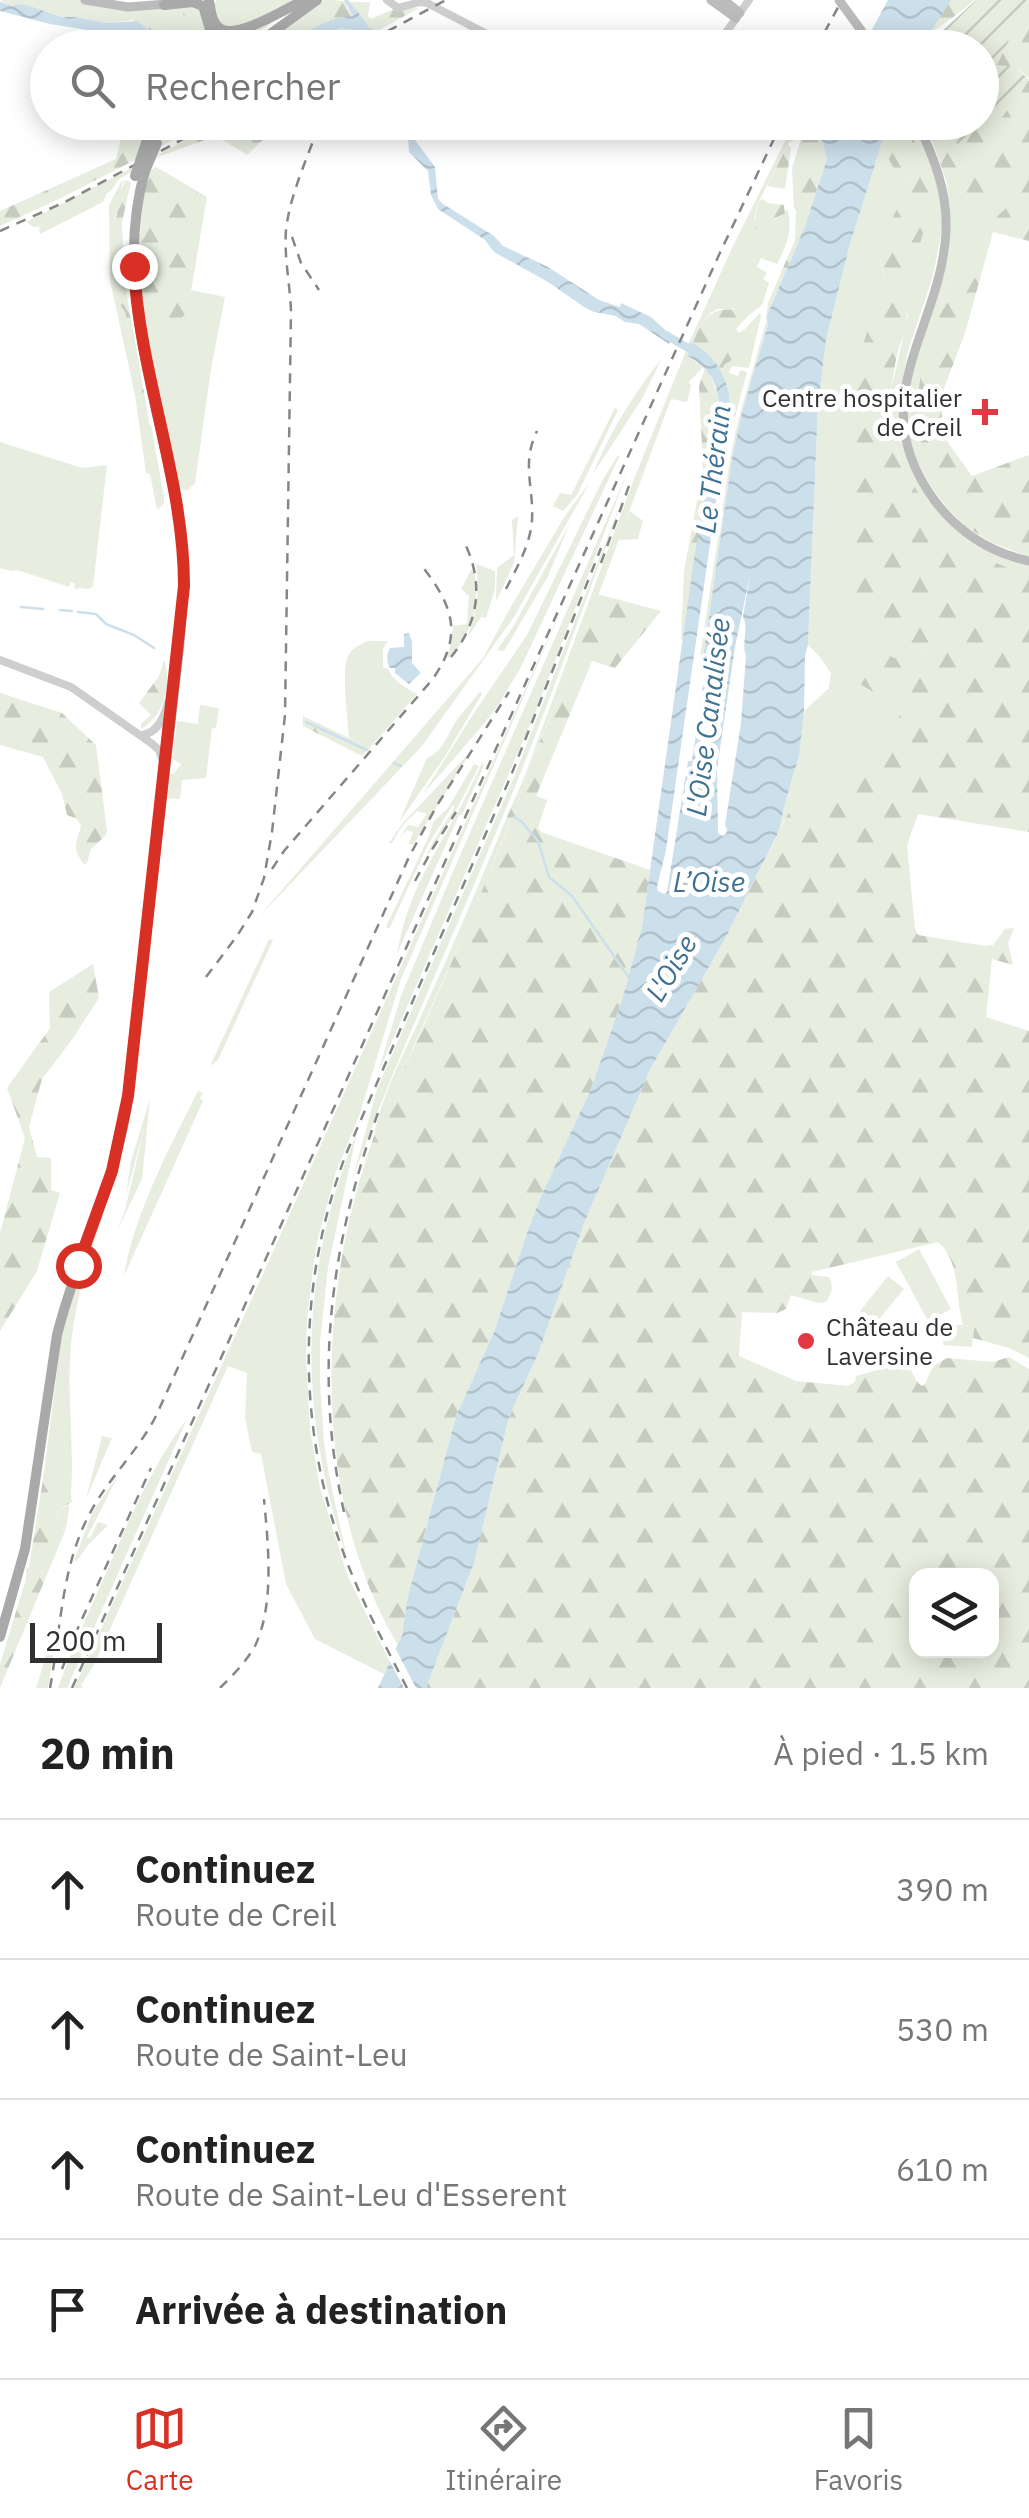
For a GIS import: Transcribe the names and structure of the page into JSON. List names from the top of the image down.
{
  "water": [
    "Le Thérain",
    "L'Oise Canalisée",
    "L’Oise",
    "L'Oise"
  ],
  "places": {
    "health": ["Centre hospitalier de Creil"],
    "other": ["Château de Laversine"]
  },
  "scale_bar": "200 m",
  "page": {
    "search": "Rechercher",
    "scale": "200 m",
    "heading": ["20 min", "À pied · 1.5 km"],
    "list": [
      ["Continuez", "Route de Creil", "390 m"],
      ["Continuez", "Route de Saint-Leu", "530 m"],
      ["Continuez", "Route de Saint-Leu d'Esserent", "610 m"],
      "Arrivée à destination"
    ],
    "nav": ["Carte", "Itinéraire", "Favoris"]
  }
}
